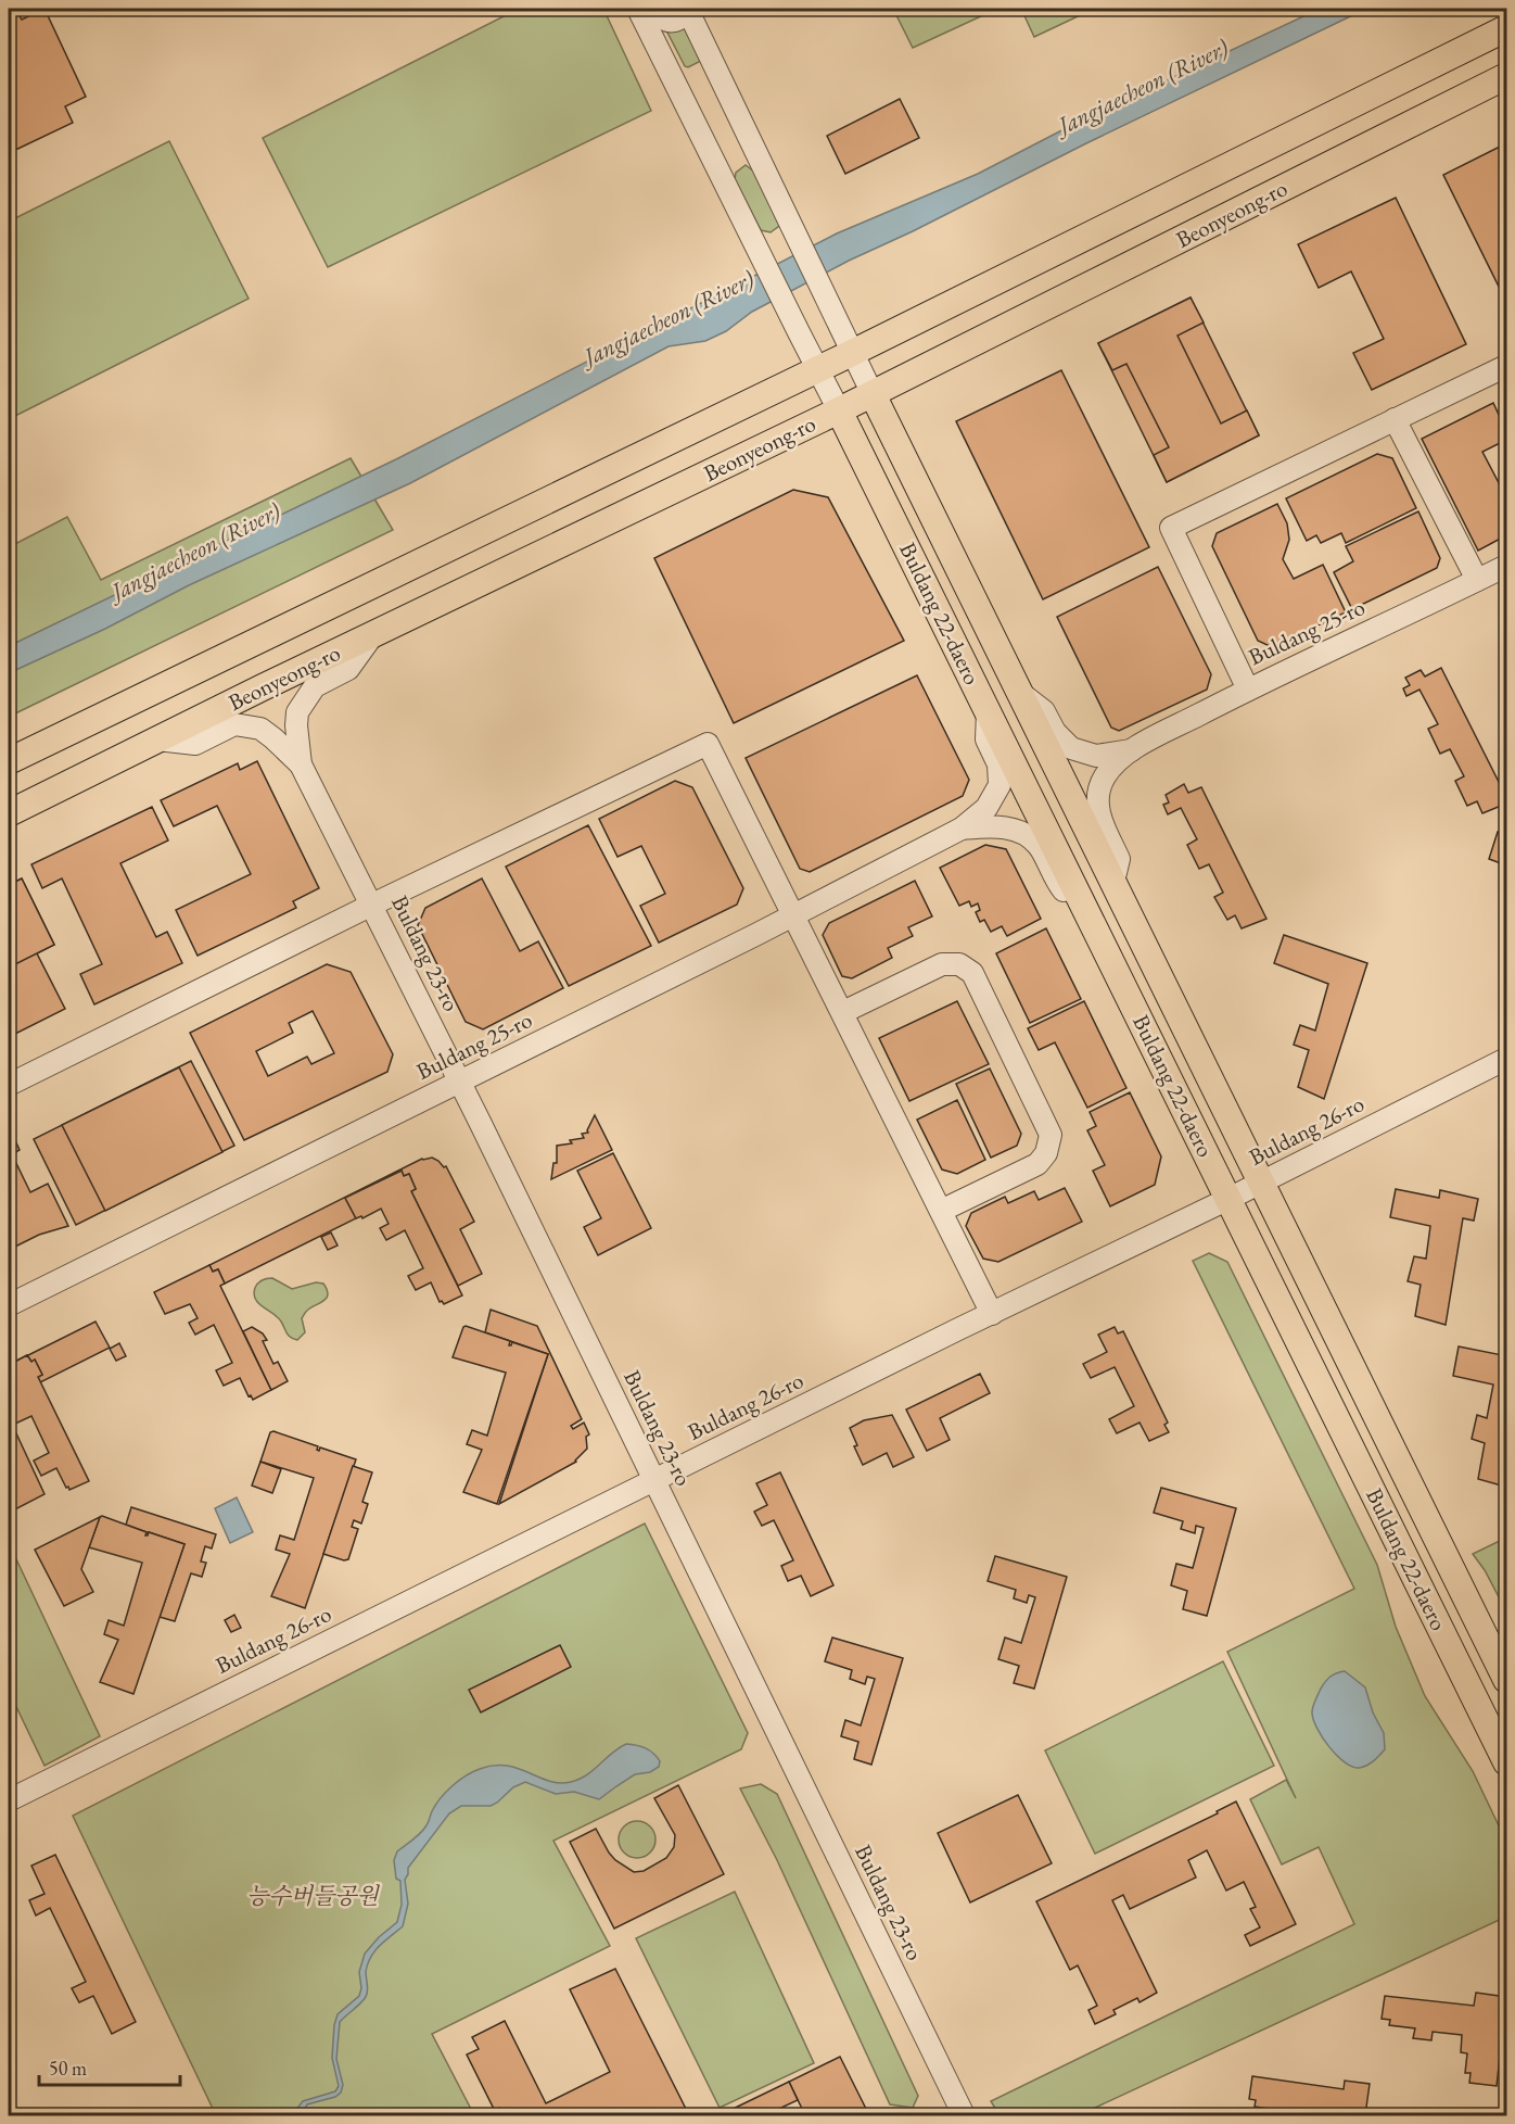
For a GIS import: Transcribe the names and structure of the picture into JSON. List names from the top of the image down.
{
  "streets": {
    "main road": ["Beonyeong-ro", "Buldang 22-daero"],
    "street": ["Buldang 25-ro", "Buldang 23-ro", "Buldang 26-ro"]
  },
  "crossings": [
    ["Beonyeong-ro", "Buldang 22-daero"],
    ["Buldang 22-daero", "Buldang 26-ro"],
    ["Buldang 25-ro", "Buldang 23-ro"],
    ["Buldang 23-ro", "Buldang 26-ro"]
  ],
  "water": ["Jangjaecheon (River)"],
  "parks": ["능수버들공원"],
  "scale_bar": "50 m"
}
